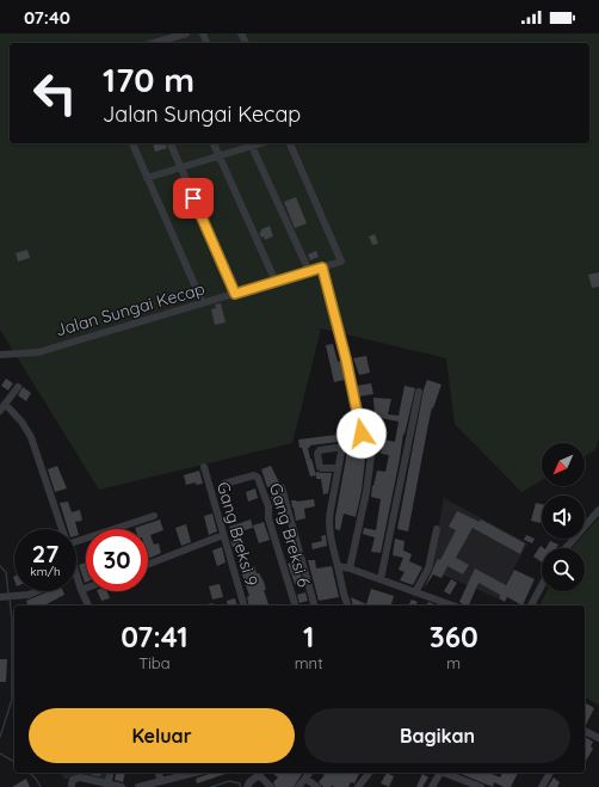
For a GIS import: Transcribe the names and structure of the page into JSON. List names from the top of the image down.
{
  "streets": {
    "street": ["Jalan Sungai Kecap", "Gang Breksi 9", "Gang Breksi 6"]
  },
  "north": "bottom left",
  "page": {
    "status": "07:40",
    "turn": ["170 m", "Jalan Sungai Kecap"],
    "speed": "27 km/h",
    "limit": "30",
    "eta": [
      "07:41",
      "Tiba",
      "1",
      "mnt",
      "360",
      "m"
    ],
    "buttons": ["Keluar", "Bagikan"]
  }
}
